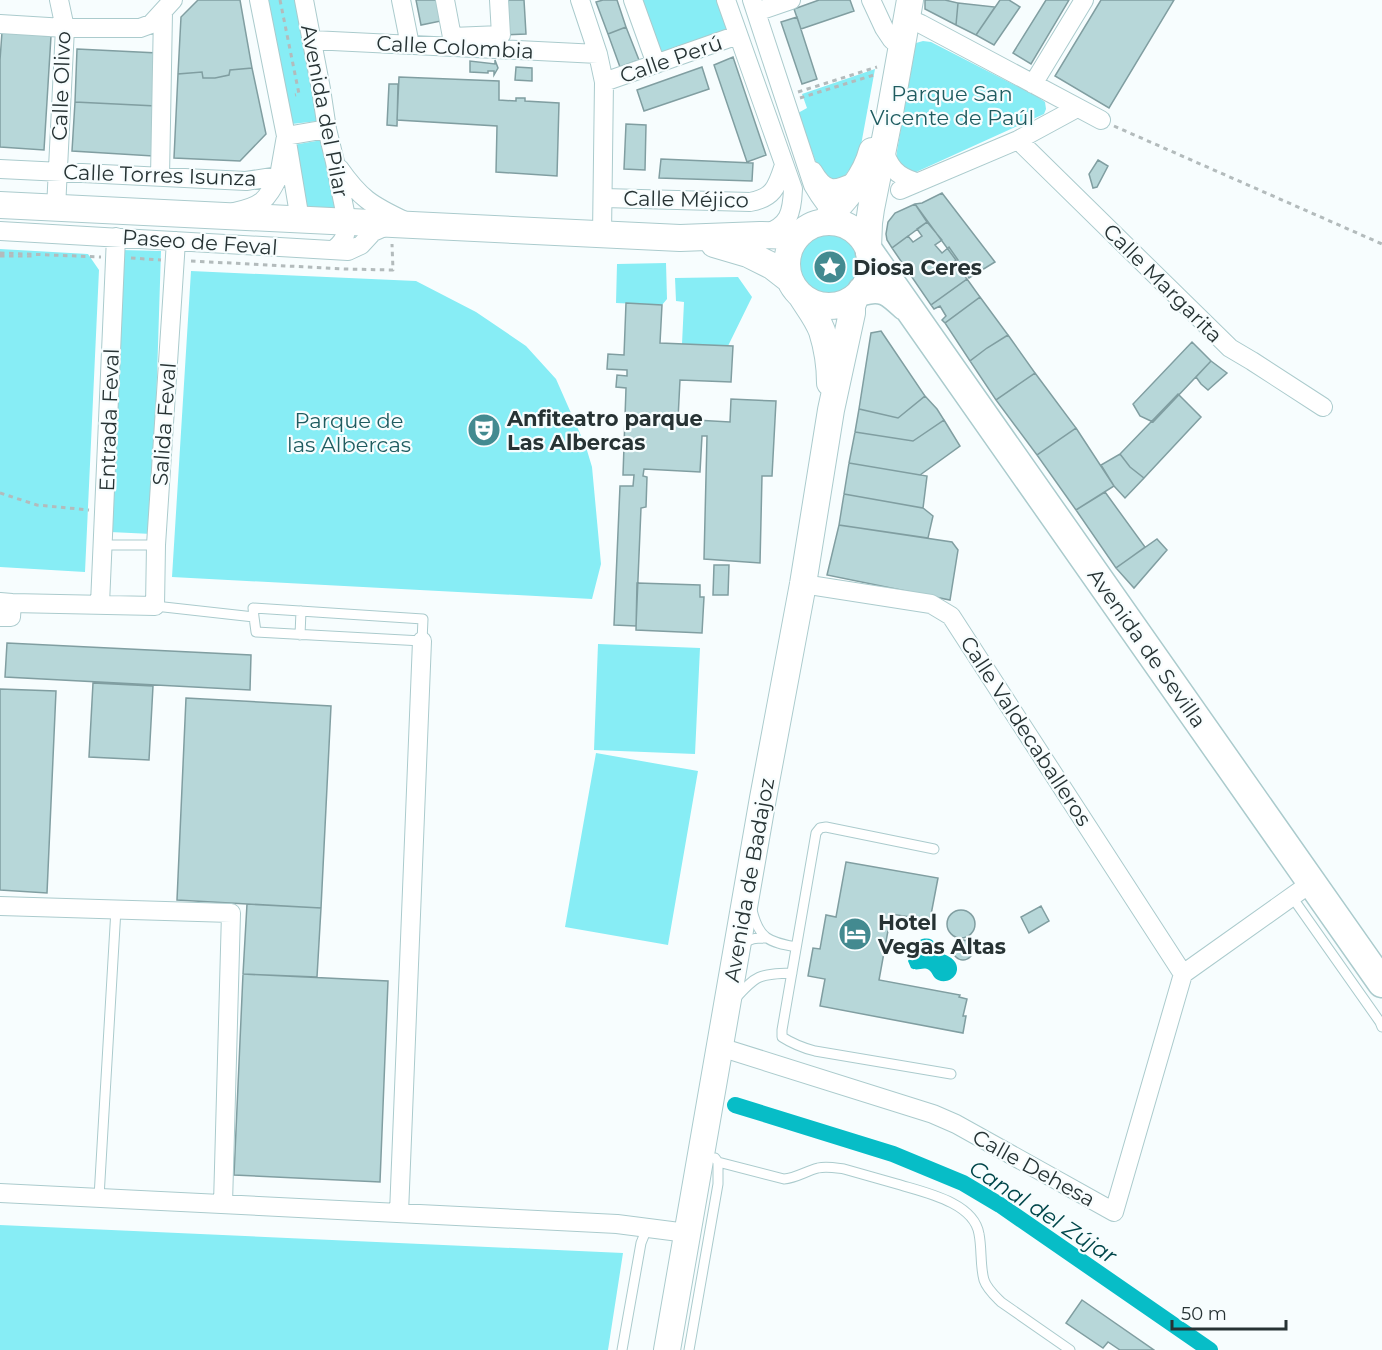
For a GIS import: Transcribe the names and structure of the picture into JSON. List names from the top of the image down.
{
  "streets": {
    "main road": ["Avenida de Sevilla", "Avenida de Badajoz"],
    "street": [
      "Calle Colombia",
      "Calle Perú",
      "Calle Olivo",
      "Avenida del Pilar",
      "Calle Torres Isunza",
      "Calle Méjico",
      "Paseo de Feval",
      "Calle Margarita",
      "Entrada Feval",
      "Salida Feval",
      "Calle Valdecaballeros",
      "Calle Dehesa"
    ]
  },
  "crossings": [
    ["Calle Colombia", "Avenida del Pilar"],
    ["Calle Olivo", "Calle Torres Isunza"],
    ["Avenida del Pilar", "Calle Torres Isunza"],
    ["Paseo de Feval", "Entrada Feval"],
    ["Paseo de Feval", "Salida Feval"],
    ["Calle Valdecaballeros", "Avenida de Badajoz"],
    ["Calle Valdecaballeros", "Calle Dehesa"],
    ["Avenida de Badajoz", "Calle Dehesa"]
  ],
  "water": ["Canal del Zújar"],
  "parks": ["Parque San Vicente de Paúl", "Parque de las Albercas"],
  "places": {
    "place": ["Diosa Ceres"],
    "theatre": ["Anfiteatro parque Las Albercas"],
    "hotel": ["Hotel Vegas Altas"]
  },
  "scale_bar": "50 m"
}
